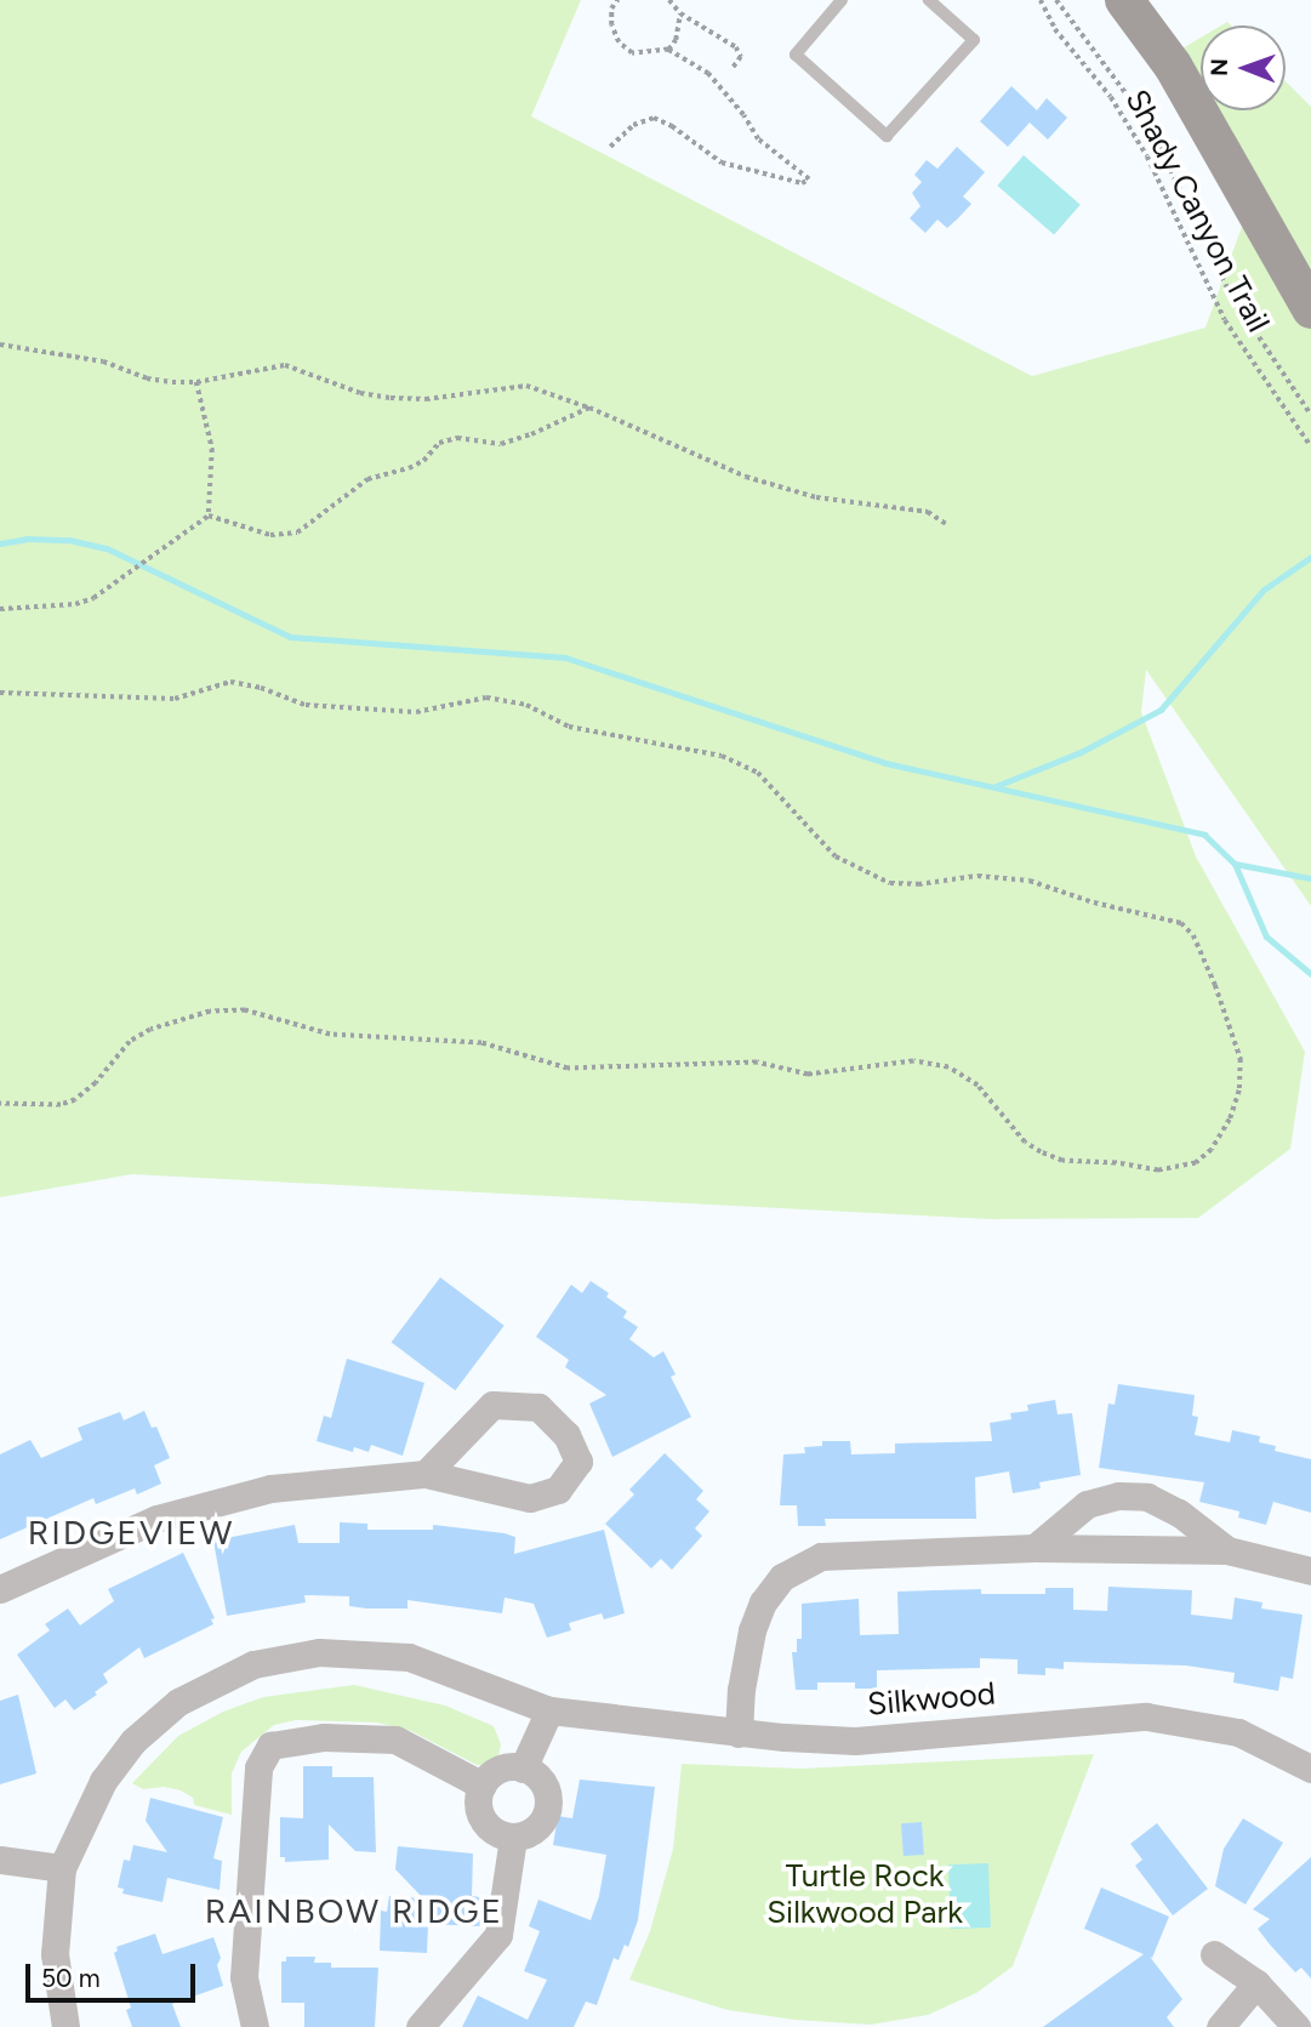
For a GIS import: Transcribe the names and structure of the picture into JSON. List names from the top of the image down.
{
  "streets": {
    "street": ["Silkwood"],
    "path": ["Shady Canyon Trail"]
  },
  "districts": ["RIDGEVIEW", "RAINBOW RIDGE"],
  "parks": ["Turtle Rock Silkwood Park"],
  "scale_bar": "50 m",
  "north": "left"
}
